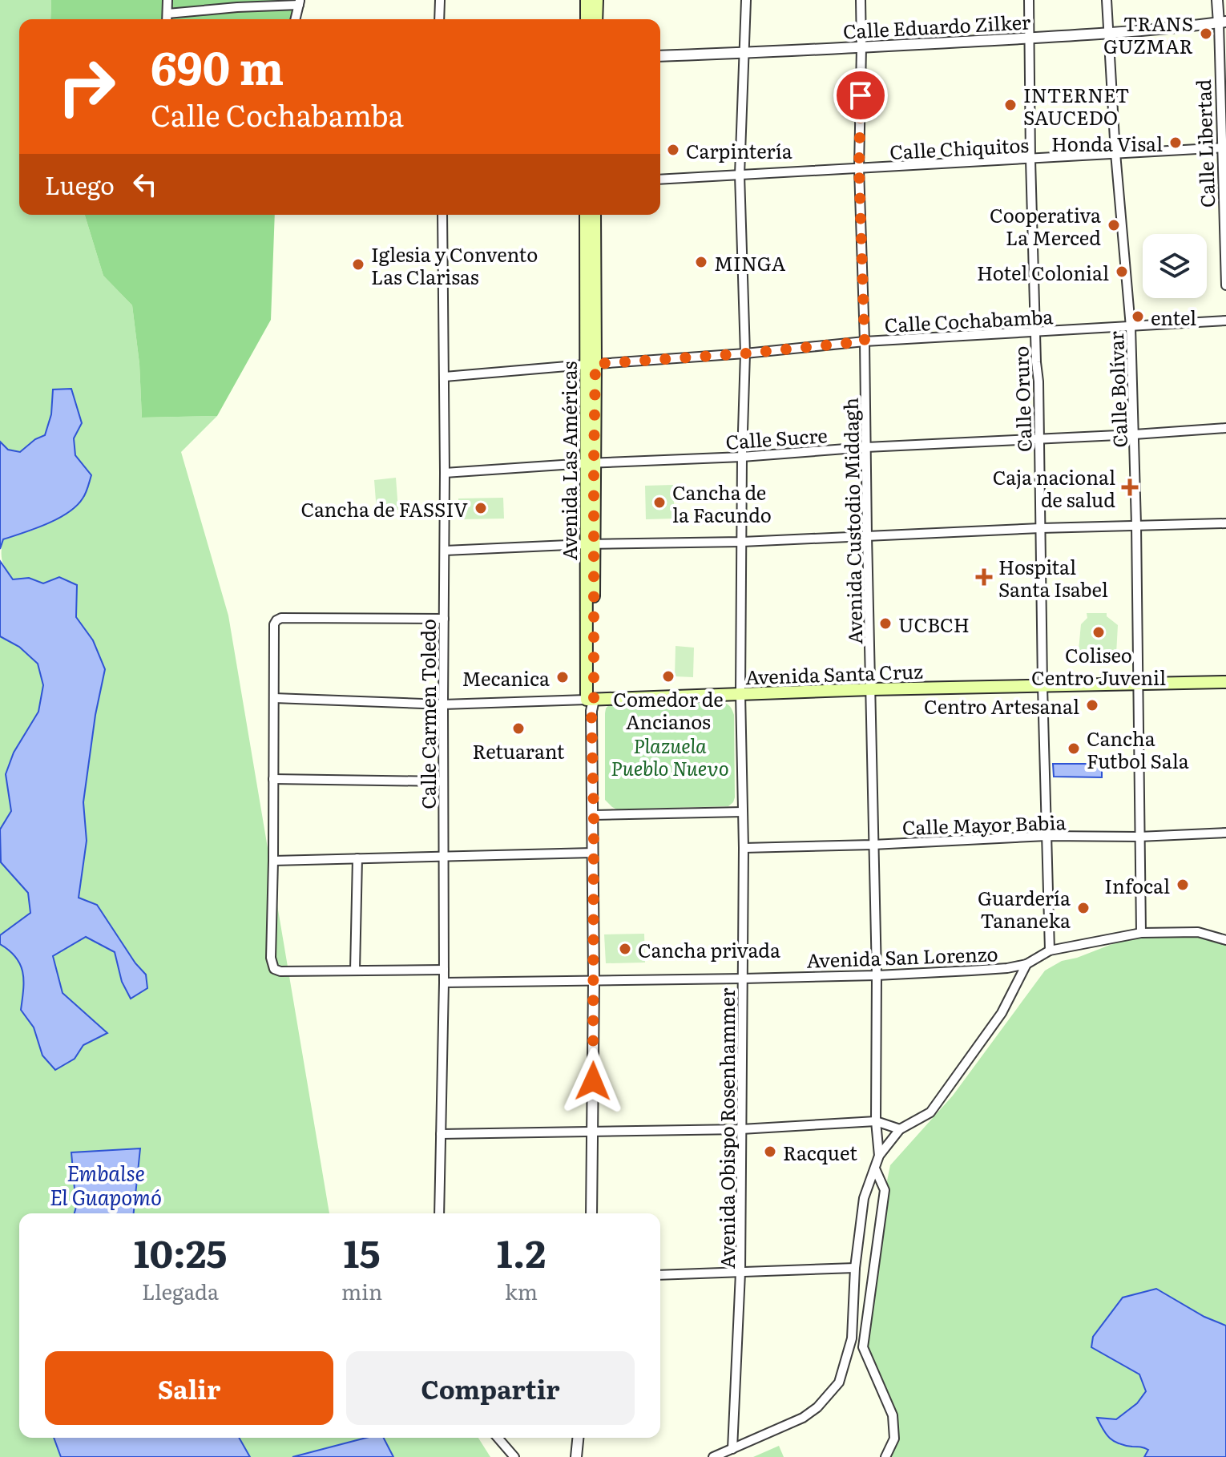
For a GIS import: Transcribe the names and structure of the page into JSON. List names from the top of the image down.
{
  "streets": {
    "main road": ["Avenida Las Américas", "Avenida Santa Cruz"],
    "street": [
      "Calle Eduardo Zilker",
      "Calle Libertad",
      "Calle Chiquitos",
      "Calle Cochabamba",
      "Calle Bolívar",
      "Calle Oruro",
      "Calle Sucre",
      "Avenida Custodio Middagh",
      "Calle Carmen Toledo",
      "Calle Mayor Babia",
      "Avenida San Lorenzo",
      "Avenida Obispo Rosenhammer"
    ]
  },
  "crossings": [
    ["Calle Eduardo Zilker", "Calle Libertad"],
    ["Calle Eduardo Zilker", "Calle Bolívar"],
    ["Calle Eduardo Zilker", "Calle Oruro"],
    ["Calle Eduardo Zilker", "Avenida Custodio Middagh"],
    ["Calle Eduardo Zilker", "Avenida Obispo Rosenhammer"],
    ["Calle Libertad", "Calle Chiquitos"],
    ["Calle Chiquitos", "Calle Bolívar"],
    ["Calle Chiquitos", "Calle Oruro"],
    ["Calle Chiquitos", "Avenida Custodio Middagh"],
    ["Calle Chiquitos", "Avenida Obispo Rosenhammer"],
    ["Calle Cochabamba", "Calle Bolívar"],
    ["Calle Cochabamba", "Calle Oruro"],
    ["Calle Cochabamba", "Avenida Las Américas"],
    ["Calle Cochabamba", "Avenida Custodio Middagh"],
    ["Calle Cochabamba", "Calle Carmen Toledo"],
    ["Calle Cochabamba", "Avenida Obispo Rosenhammer"],
    ["Calle Bolívar", "Calle Sucre"],
    ["Calle Bolívar", "Avenida Santa Cruz"],
    ["Calle Bolívar", "Calle Mayor Babia"],
    ["Calle Bolívar", "Avenida San Lorenzo"],
    ["Calle Oruro", "Calle Sucre"],
    ["Calle Oruro", "Avenida Santa Cruz"],
    ["Calle Oruro", "Calle Mayor Babia"],
    ["Calle Oruro", "Avenida San Lorenzo"],
    ["Calle Sucre", "Avenida Las Américas"],
    ["Calle Sucre", "Avenida Custodio Middagh"],
    ["Calle Sucre", "Calle Carmen Toledo"],
    ["Calle Sucre", "Avenida Obispo Rosenhammer"],
    ["Avenida Las Américas", "Avenida Santa Cruz"],
    ["Avenida Las Américas", "Avenida San Lorenzo"],
    ["Avenida Custodio Middagh", "Avenida Santa Cruz"],
    ["Avenida Custodio Middagh", "Calle Mayor Babia"],
    ["Avenida Custodio Middagh", "Avenida San Lorenzo"],
    ["Avenida Santa Cruz", "Calle Carmen Toledo"],
    ["Avenida Santa Cruz", "Avenida Obispo Rosenhammer"],
    ["Calle Carmen Toledo", "Avenida San Lorenzo"],
    ["Calle Mayor Babia", "Avenida Obispo Rosenhammer"],
    ["Avenida San Lorenzo", "Avenida Obispo Rosenhammer"]
  ],
  "water": ["Embalse El Guapomó"],
  "parks": ["Plazuela Pueblo Nuevo"],
  "places": {
    "other": [
      "TRANS GUZMAR",
      "INTERNET SAUCEDO",
      "Honda Visal",
      "Carpintería",
      "Cooperativa La Merced",
      "MINGA",
      "Iglesia y Convento Las Clarisas",
      "Hotel Colonial",
      "entel",
      "Cancha de la Facundo",
      "Cancha de FASSIV",
      "UCBCH",
      "Coliseo Centro Juvenil",
      "Comedor de Ancianos",
      "Mecanica",
      "Centro Artesanal",
      "Retuarant",
      "Cancha Futbol Sala",
      "Infocal",
      "Guardería Tananeka",
      "Cancha privada",
      "Racquet"
    ],
    "health": ["Caja nacional de salud", "Hospital Santa Isabel"]
  },
  "page": {
    "turn": ["690 m", "Calle Cochabamba"],
    "then": "Luego",
    "eta": [
      "10:25",
      "Llegada",
      "15",
      "min",
      "1.2",
      "km"
    ],
    "buttons": ["Salir", "Compartir"]
  }
}
